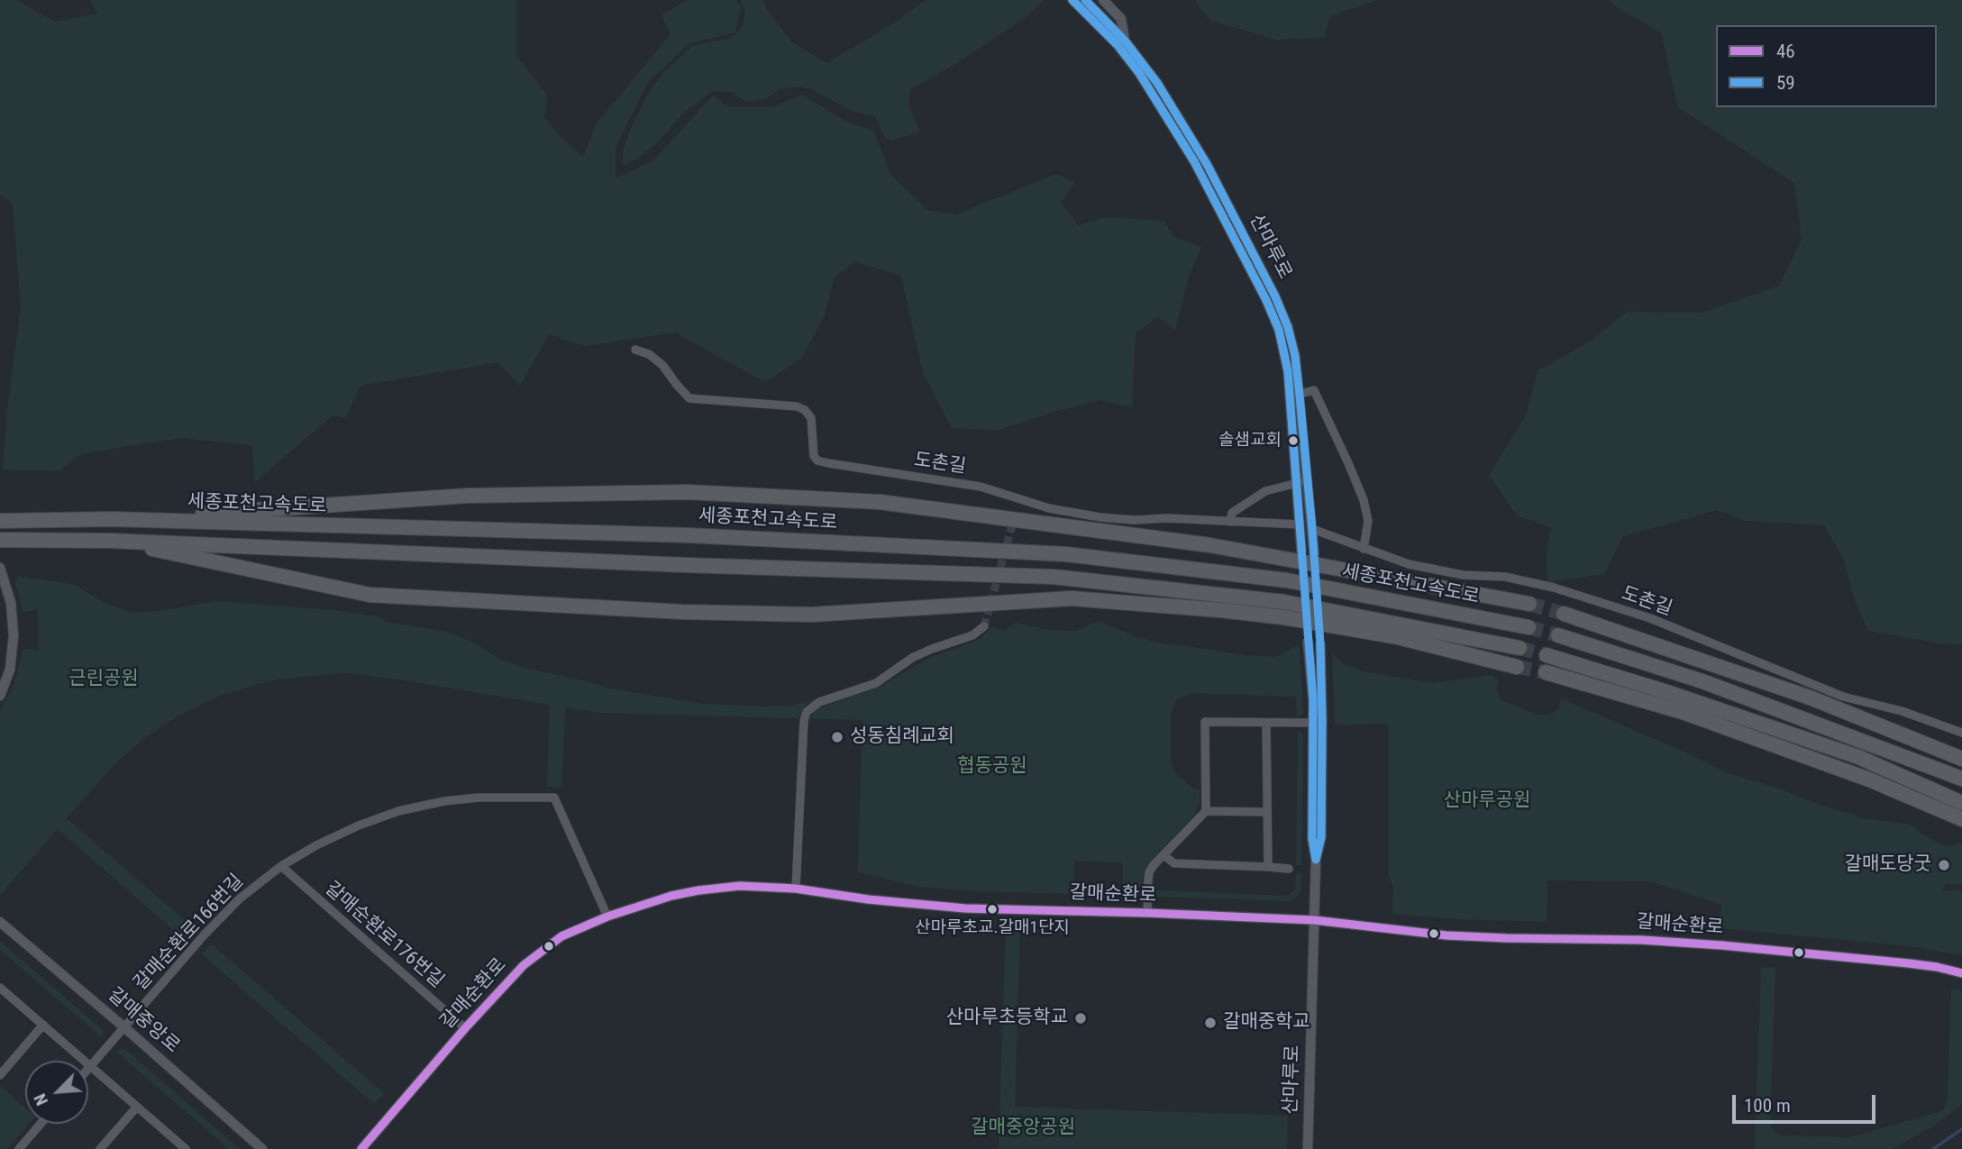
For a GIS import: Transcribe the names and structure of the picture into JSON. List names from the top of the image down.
{
  "streets": {
    "highway": ["세종포천고속도로"],
    "street": [
      "산마루로",
      "도촌길",
      "갈매순환로",
      "갈매순환로166번길",
      "갈매순환로176번길",
      "갈매중앙로"
    ]
  },
  "crossings": [
    ["산마루로", "도촌길"],
    ["산마루로", "갈매순환로"],
    ["갈매순환로", "갈매순환로166번길"],
    ["갈매순환로", "갈매순환로176번길"],
    ["갈매순환로166번길", "갈매순환로176번길"],
    ["갈매순환로166번길", "갈매중앙로"]
  ],
  "parks": [
    "근린공원",
    "협동공원",
    "산마루공원",
    "갈매중앙공원"
  ],
  "places": [
    "솔샘교회",
    "성동침례교회",
    "갈매도당굿",
    "산마루초교.갈매1단지",
    "산마루초등학교",
    "갈매중학교"
  ],
  "lines": ["transit line 59", "transit line 46"],
  "legend": ["46", "59"],
  "scale_bar": "100 m",
  "north": "bottom left"
}
